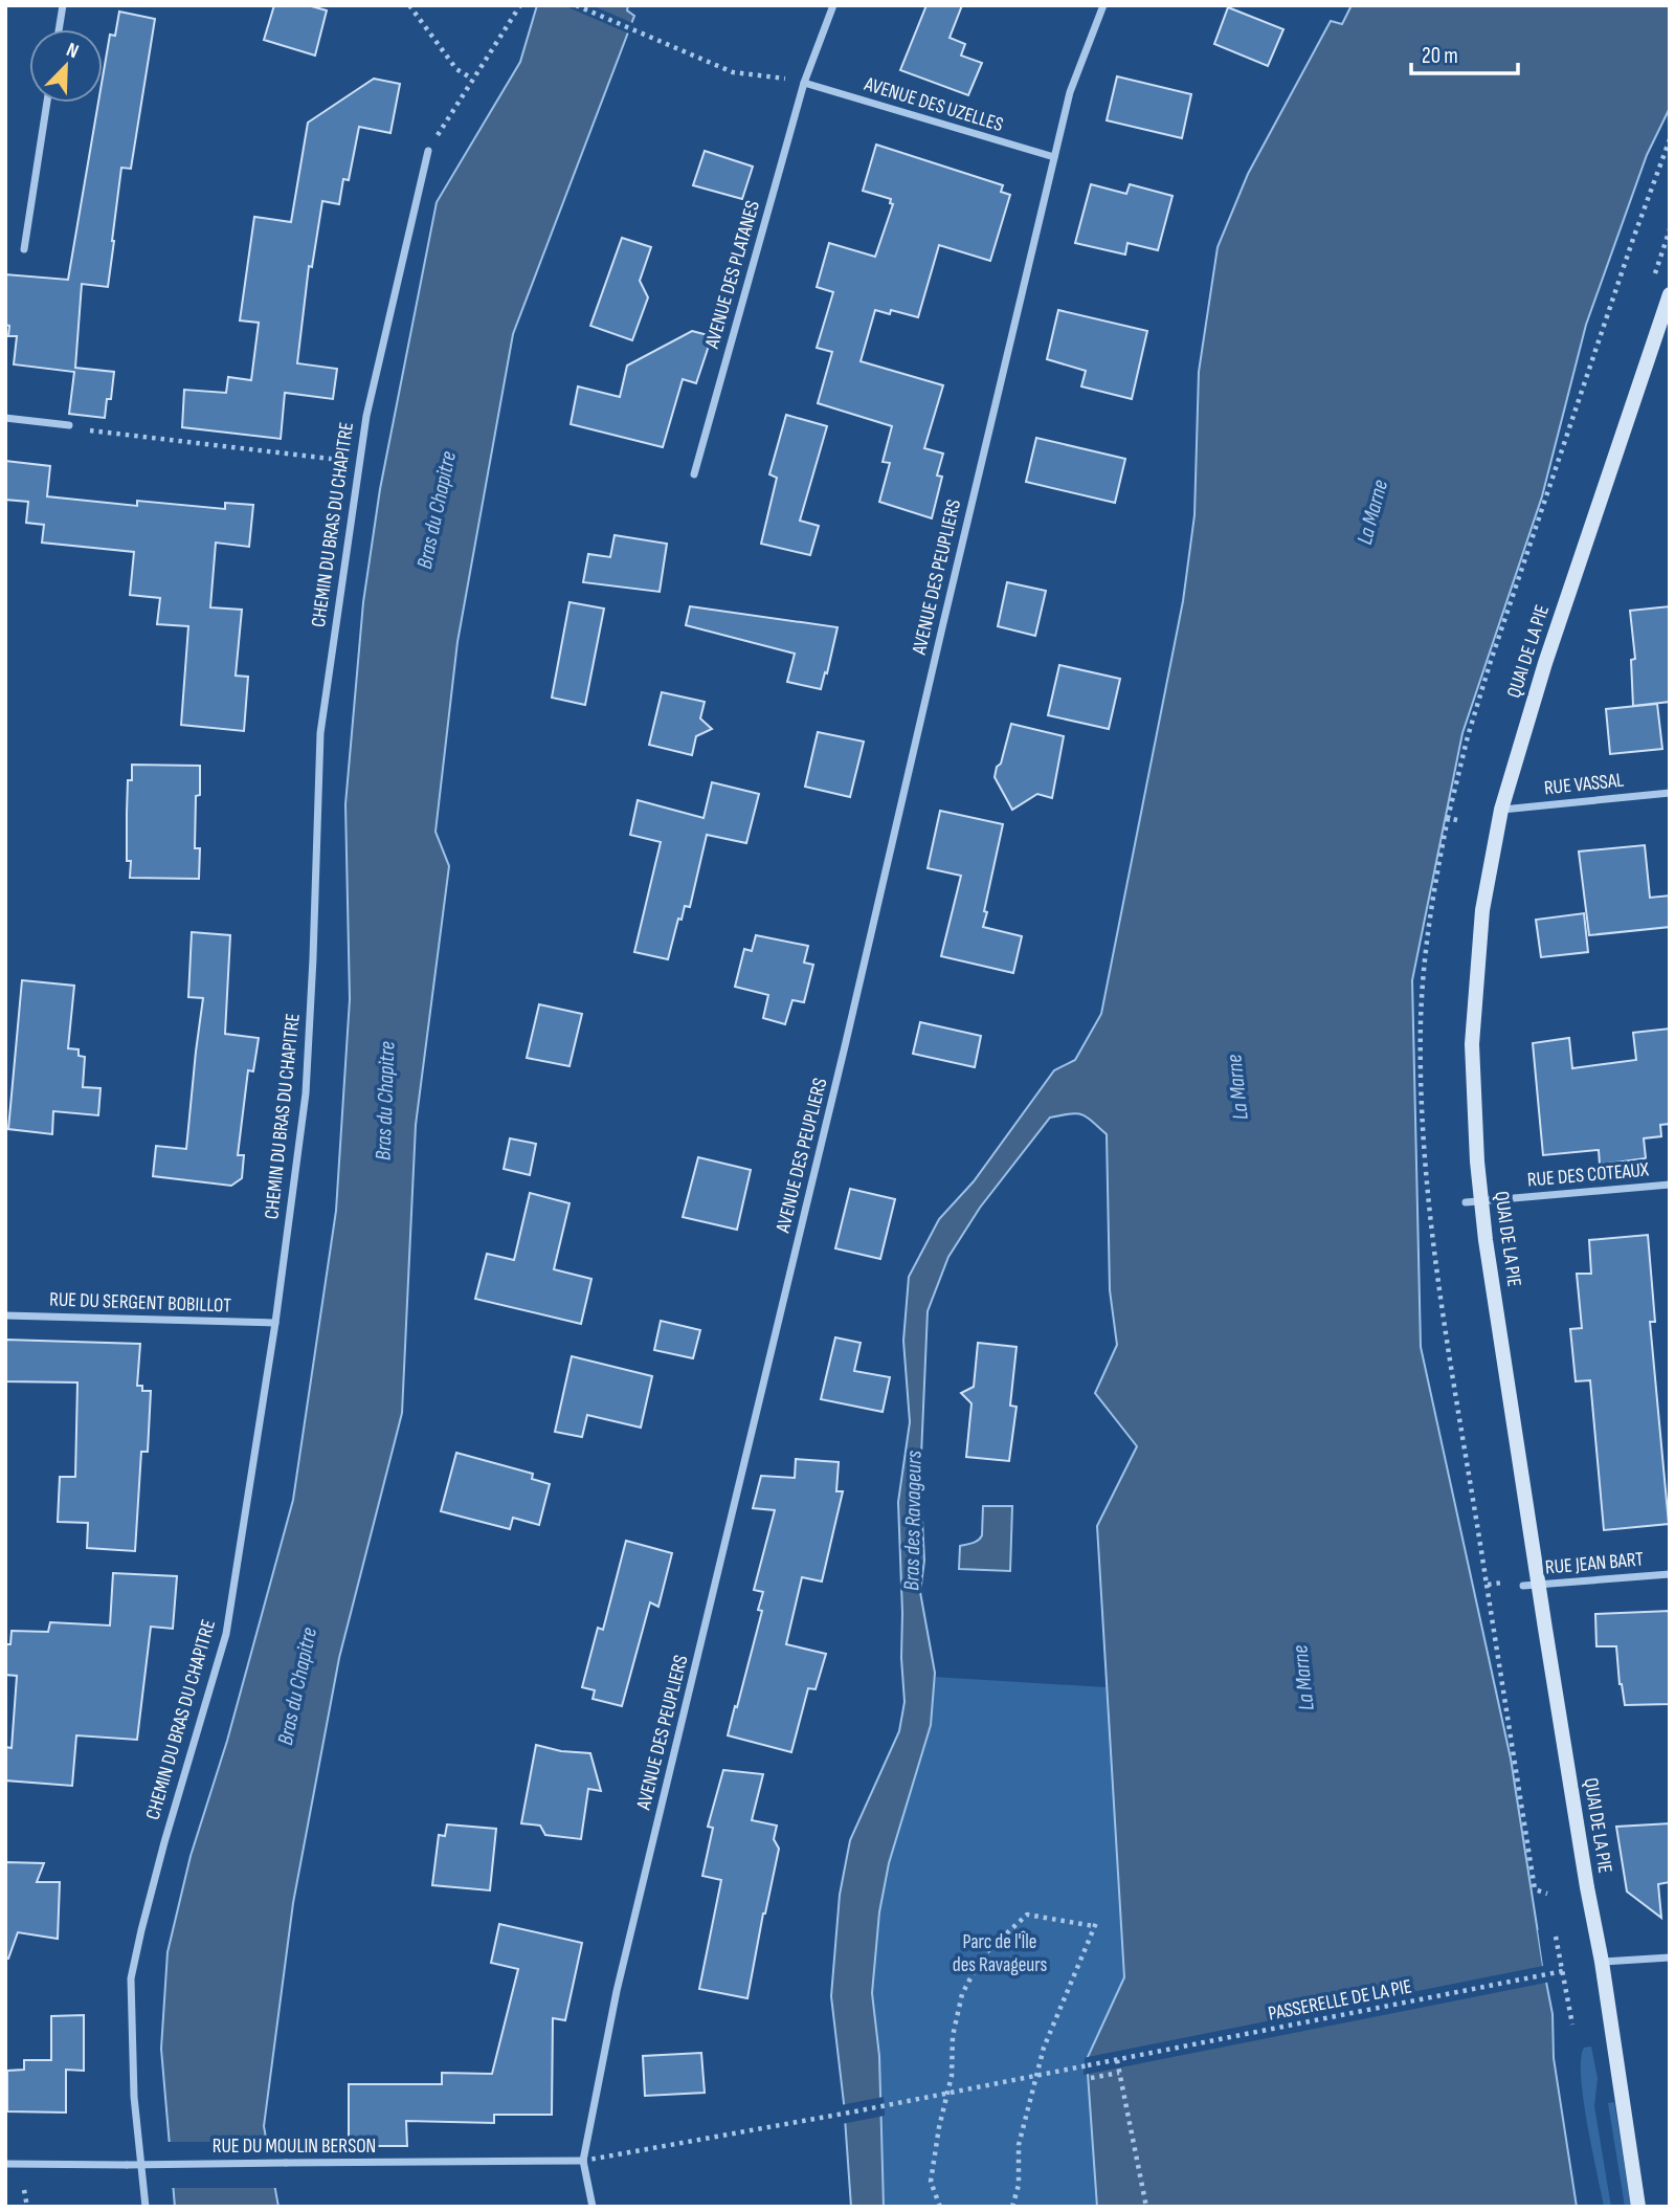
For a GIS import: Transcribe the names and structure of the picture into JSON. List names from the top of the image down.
{
  "streets": {
    "street": [
      "AVENUE DES UZELLES",
      "AVENUE DES PLATANES",
      "CHEMIN DU BRAS DU CHAPITRE",
      "AVENUE DES PEUPLIERS",
      "QUAI DE LA PIE",
      "RUE VASSAL",
      "RUE DES COTEAUX",
      "RUE DU SERGENT BOBILLOT",
      "RUE JEAN BART",
      "RUE DU MOULIN BERSON"
    ],
    "path": ["PASSERELLE DE LA PIE"]
  },
  "crossings": [
    ["AVENUE DES UZELLES", "AVENUE DES PLATANES"],
    ["AVENUE DES UZELLES", "AVENUE DES PEUPLIERS"],
    ["CHEMIN DU BRAS DU CHAPITRE", "RUE DU SERGENT BOBILLOT"],
    ["AVENUE DES PEUPLIERS", "PASSERELLE DE LA PIE"],
    ["AVENUE DES PEUPLIERS", "RUE DU MOULIN BERSON"],
    ["QUAI DE LA PIE", "RUE VASSAL"],
    ["QUAI DE LA PIE", "RUE DES COTEAUX"],
    ["QUAI DE LA PIE", "RUE JEAN BART"],
    ["PASSERELLE DE LA PIE", "RUE DU MOULIN BERSON"]
  ],
  "water": ["Bras du Chapitre", "La Marne", "Bras des Ravageurs"],
  "parks": ["Parc de l'Île des Ravageurs"],
  "scale_bar": "20 m",
  "north": "top right"
}
